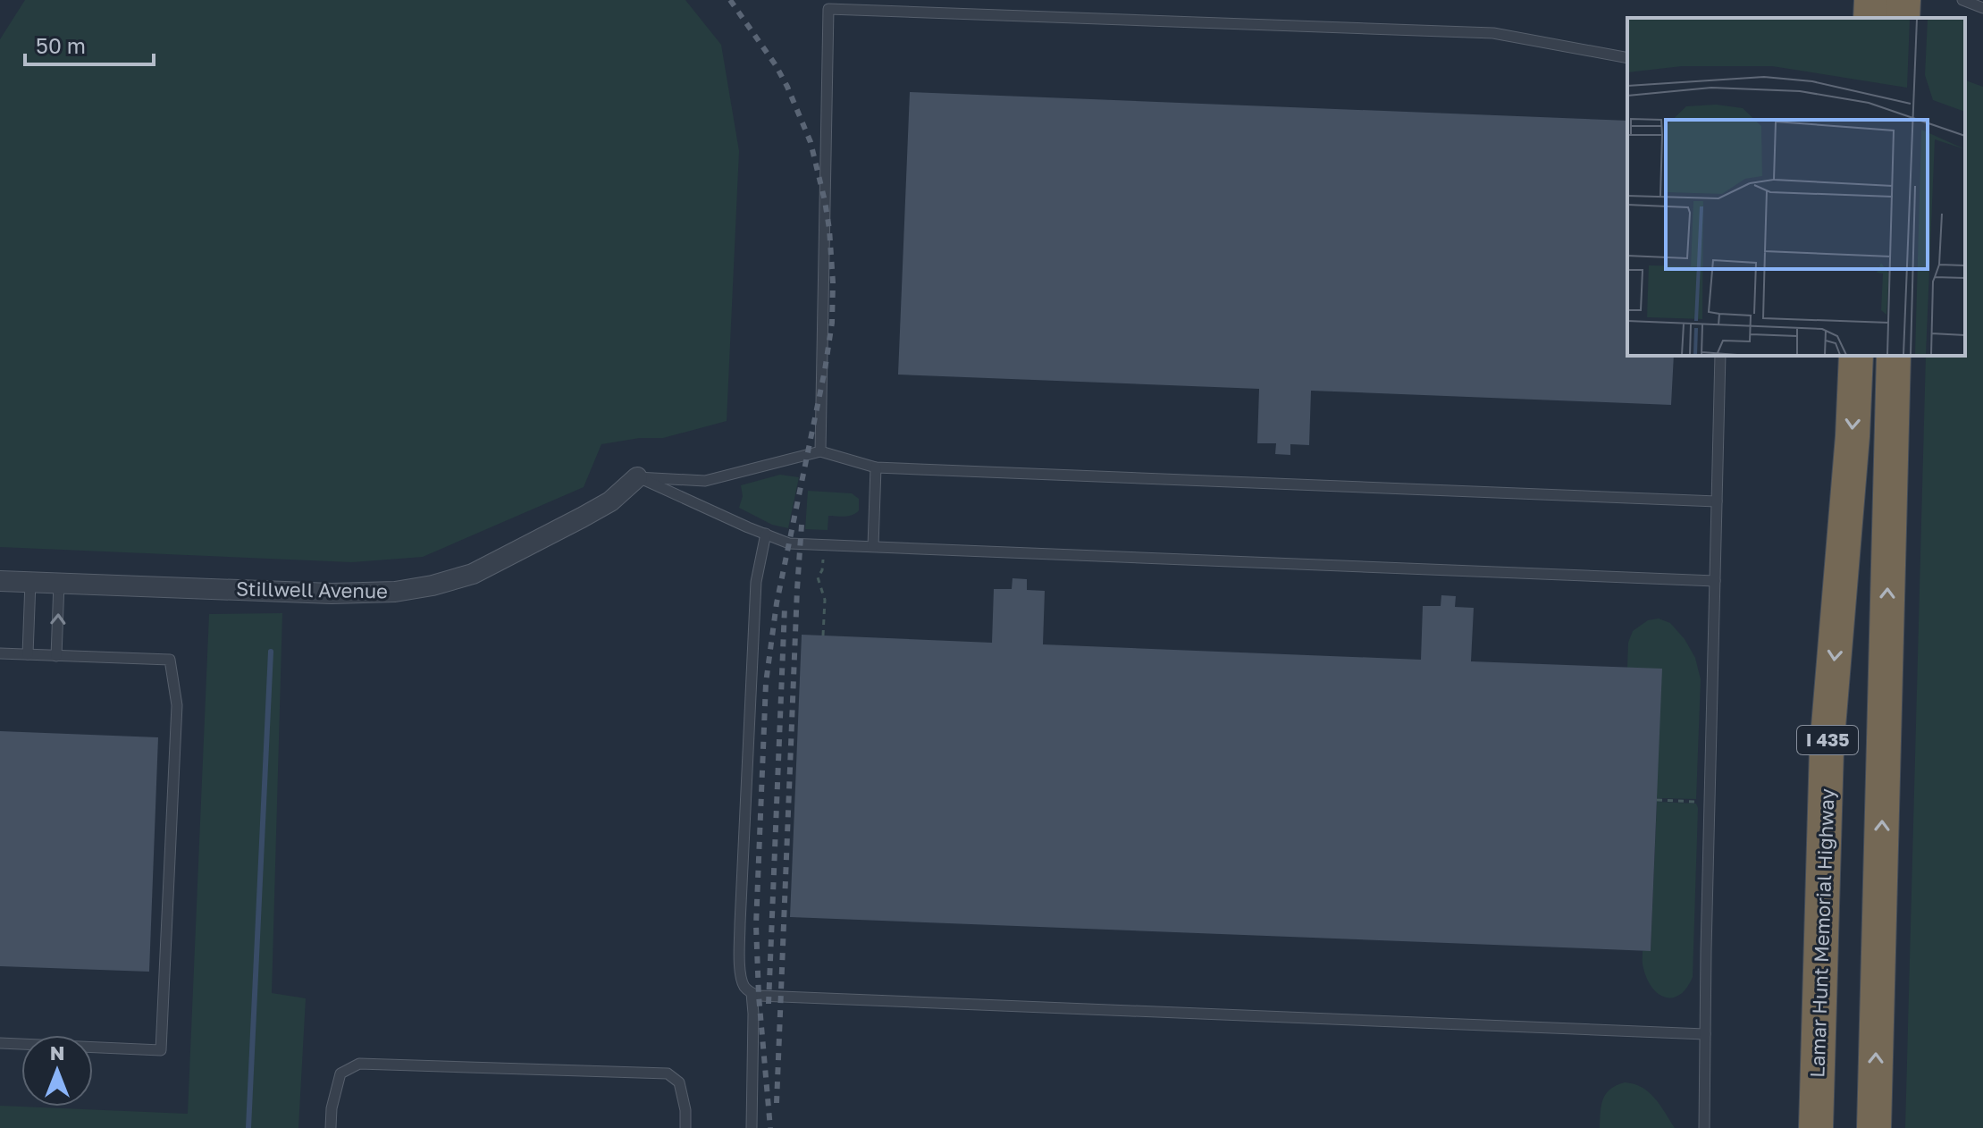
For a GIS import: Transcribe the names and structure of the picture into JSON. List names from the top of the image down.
{
  "streets": {
    "highway": ["I 435", "Lamar Hunt Memorial Highway"],
    "street": ["Stillwell Avenue"]
  },
  "scale_bar": "50 m",
  "north": "top"
}
